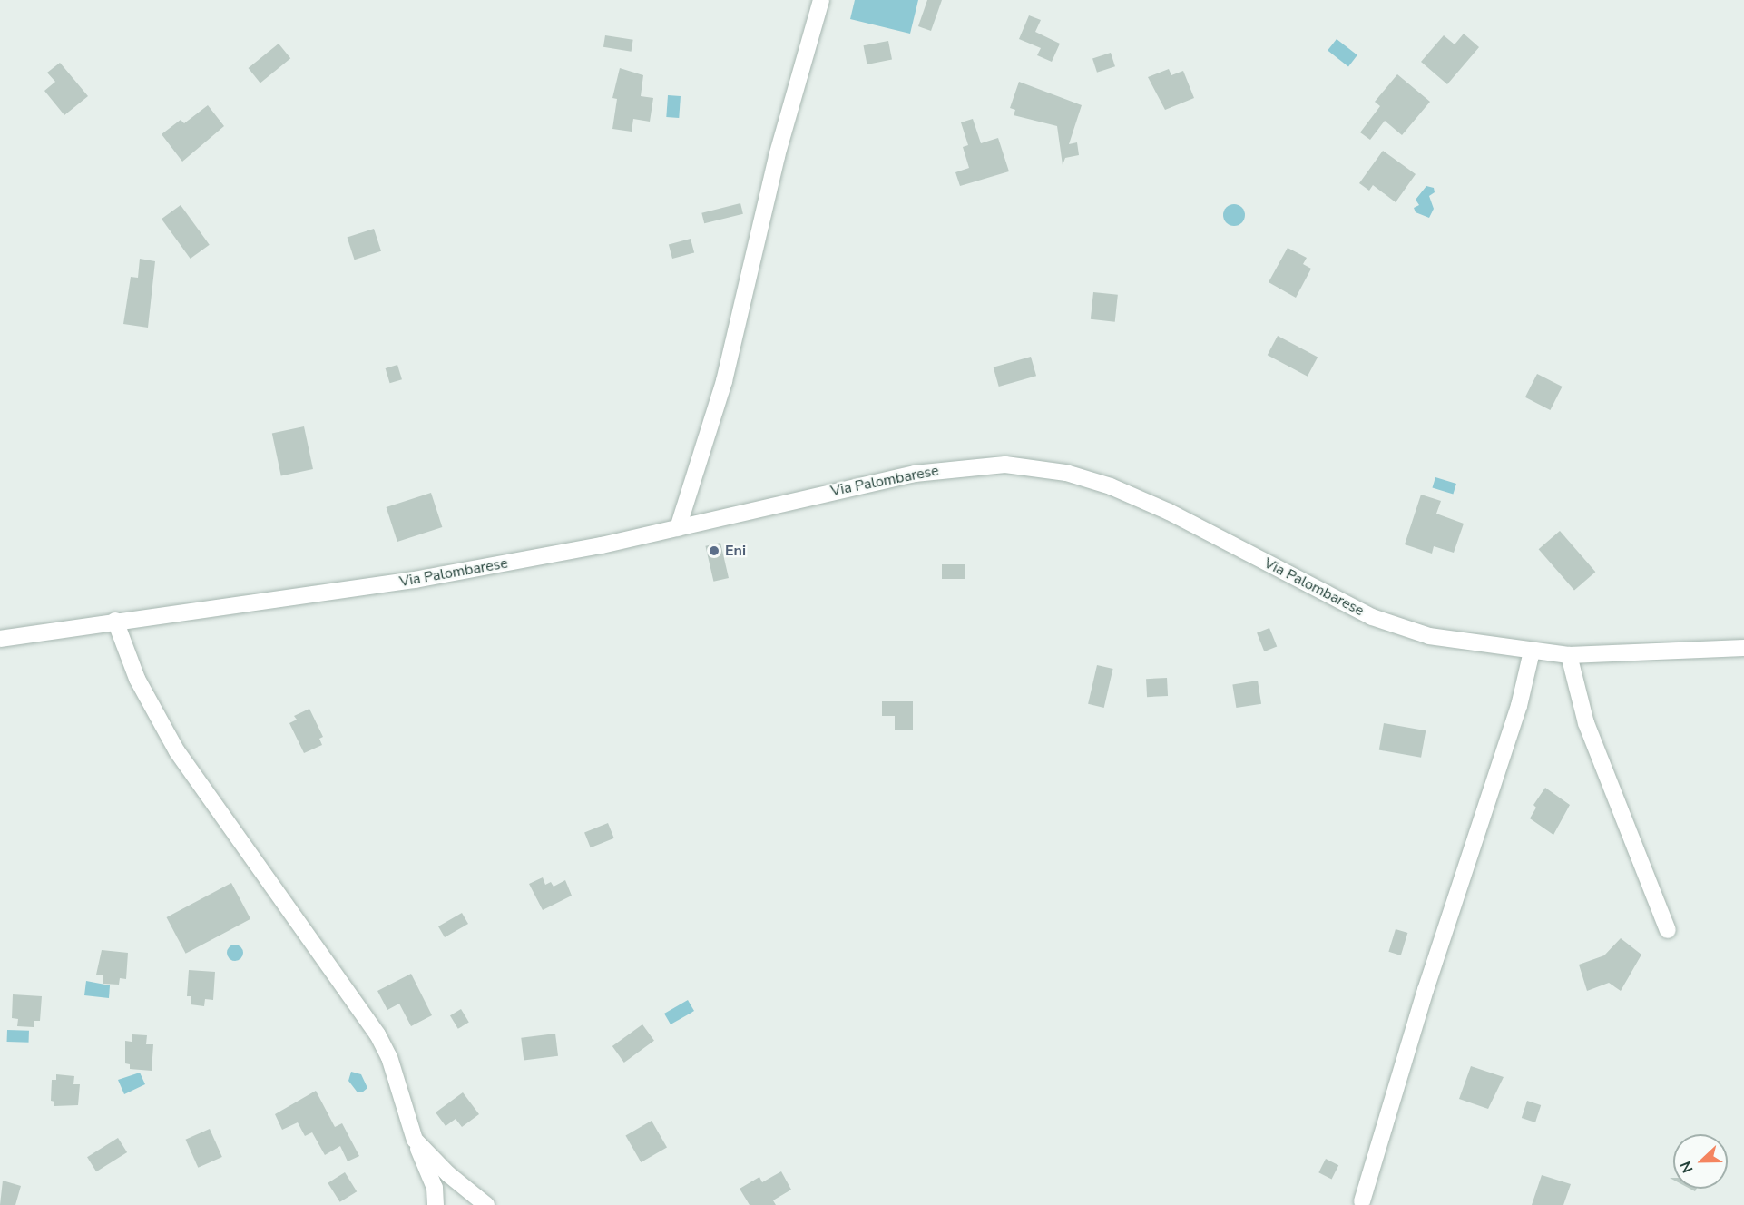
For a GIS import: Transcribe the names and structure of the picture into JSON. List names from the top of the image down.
{
  "streets": {
    "street": ["Via Palombarese"]
  },
  "places": ["Eni"],
  "north": "left"
}
